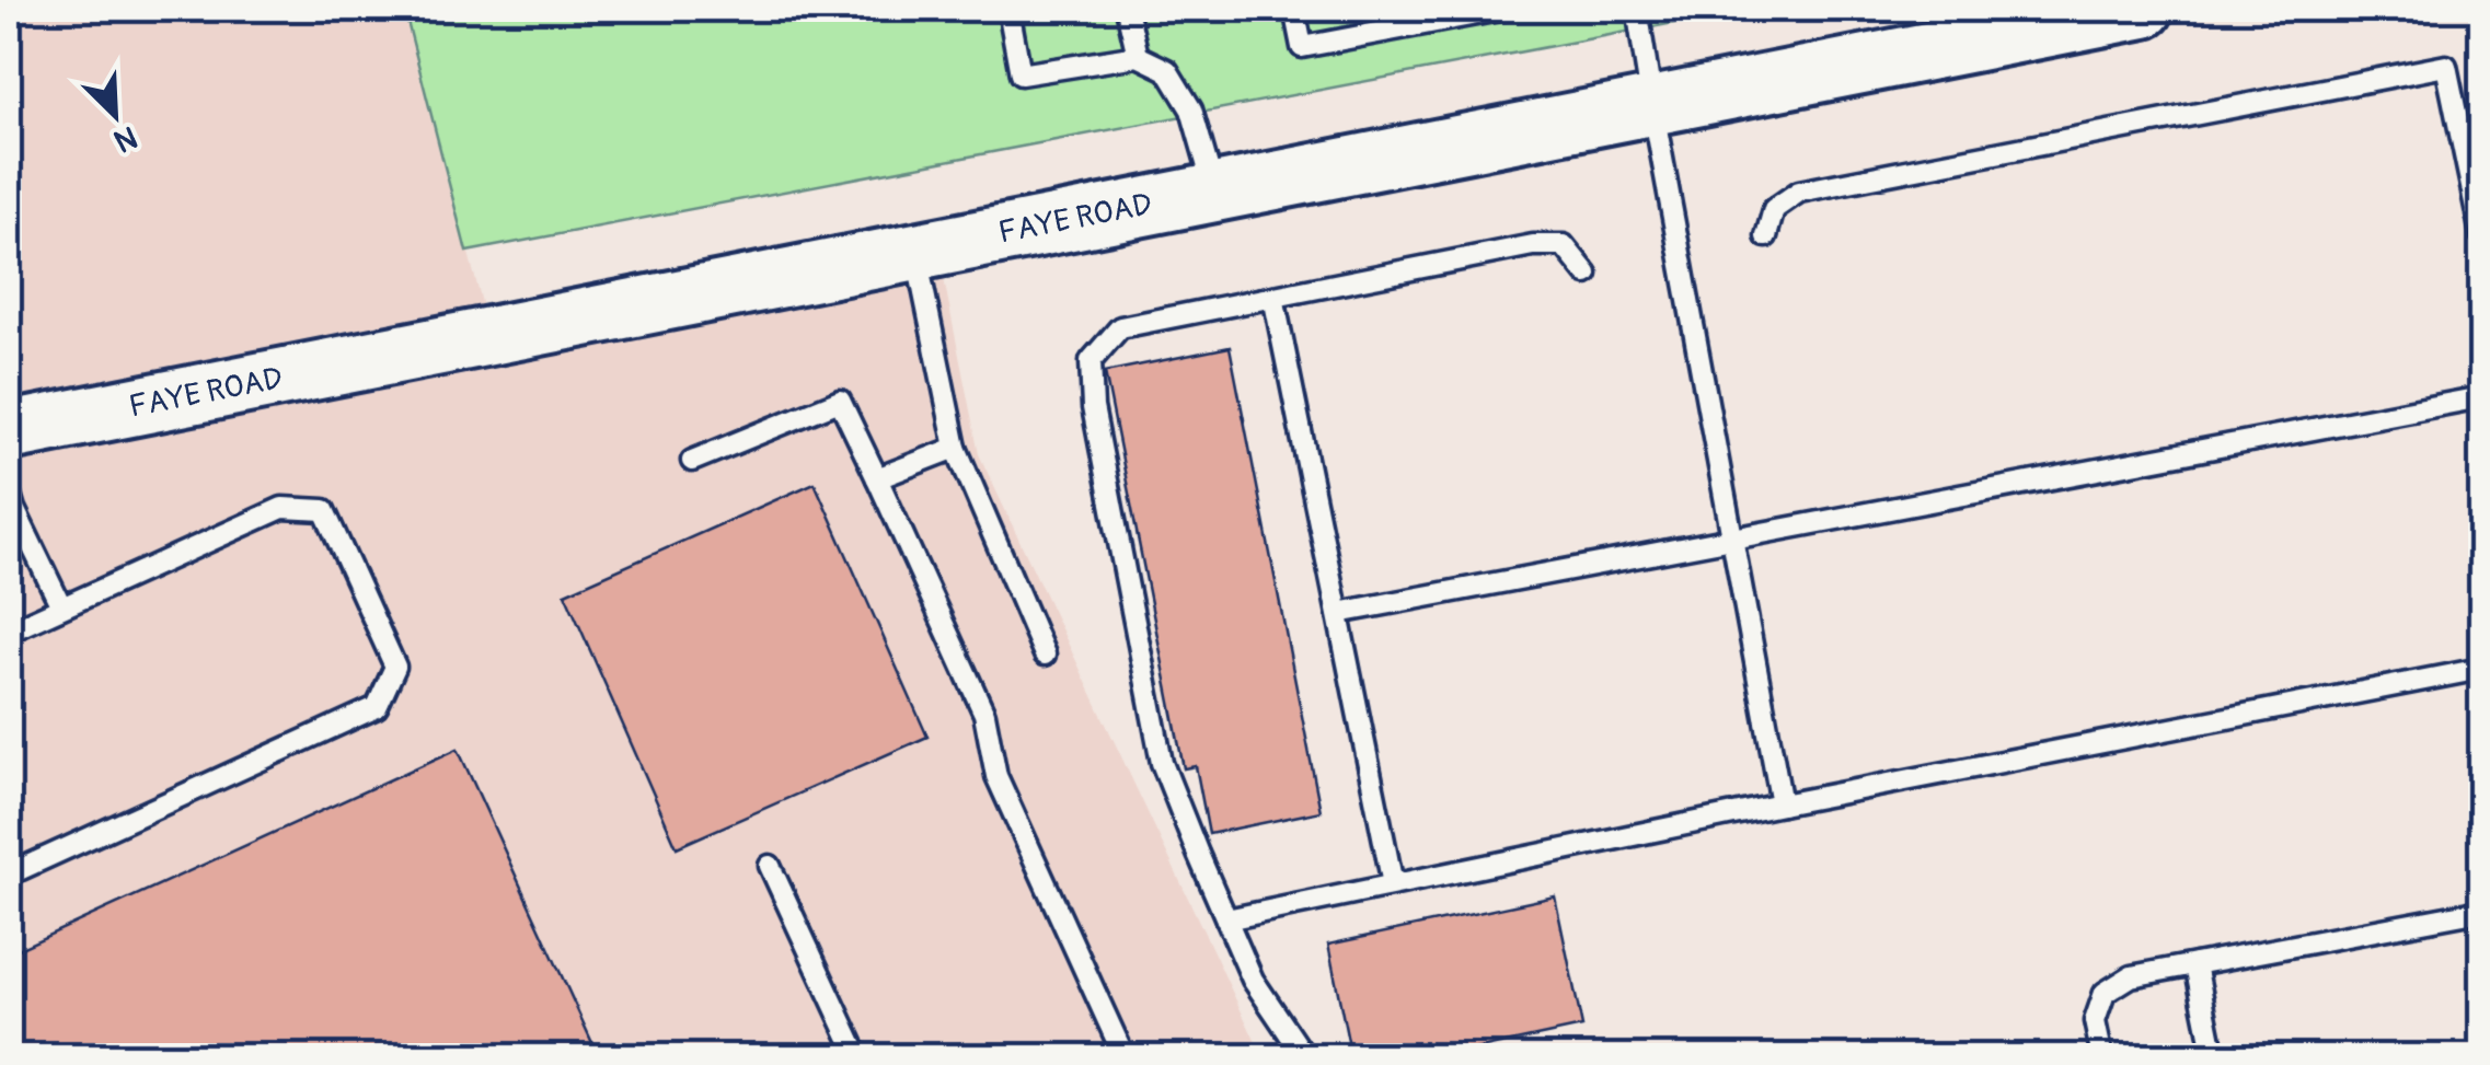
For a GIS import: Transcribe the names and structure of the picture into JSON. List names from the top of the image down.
{
  "streets": {
    "street": ["FAYE ROAD"]
  },
  "north": "bottom right"
}
